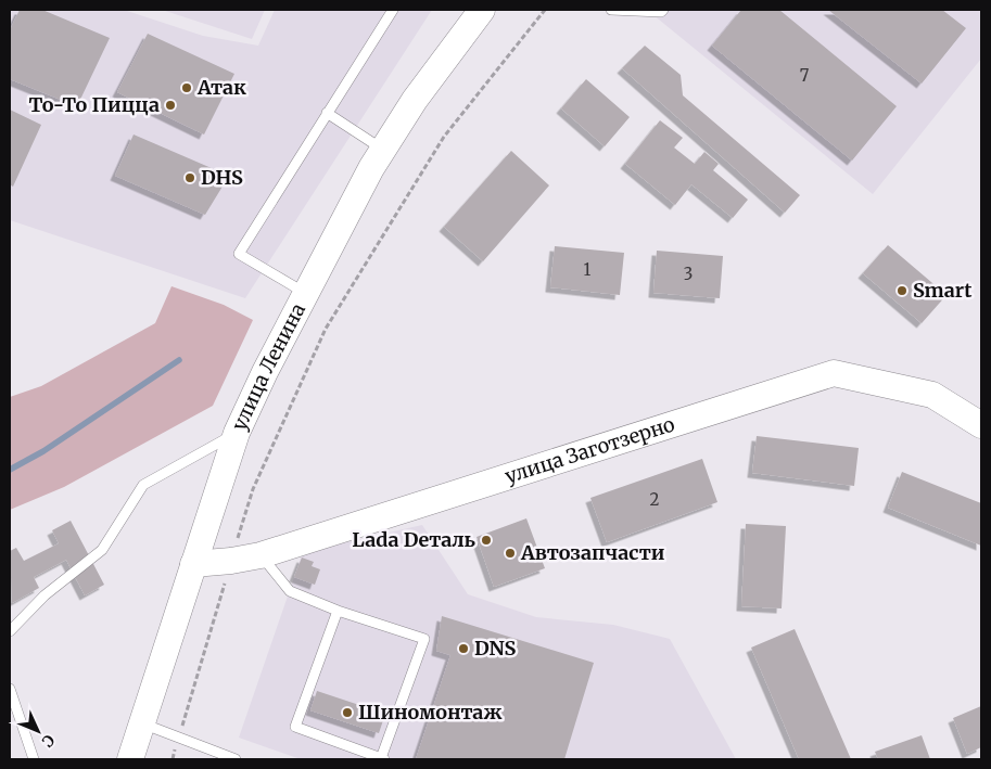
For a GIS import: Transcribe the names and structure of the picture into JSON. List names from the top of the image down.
{
  "streets": {
    "main road": ["улица Ленина", "улица Заготзерно"]
  },
  "crossings": [
    ["улица Ленина", "улица Заготзерно"]
  ],
  "places": [
    "Атак",
    "То-То Пицца",
    "DHS",
    "Smart",
    "Lada Dеталь",
    "Автозапчасти",
    "DNS",
    "Шиномонтаж"
  ],
  "house_numbers": [
    "7",
    "1",
    "3",
    "2"
  ],
  "north": "bottom right"
}
